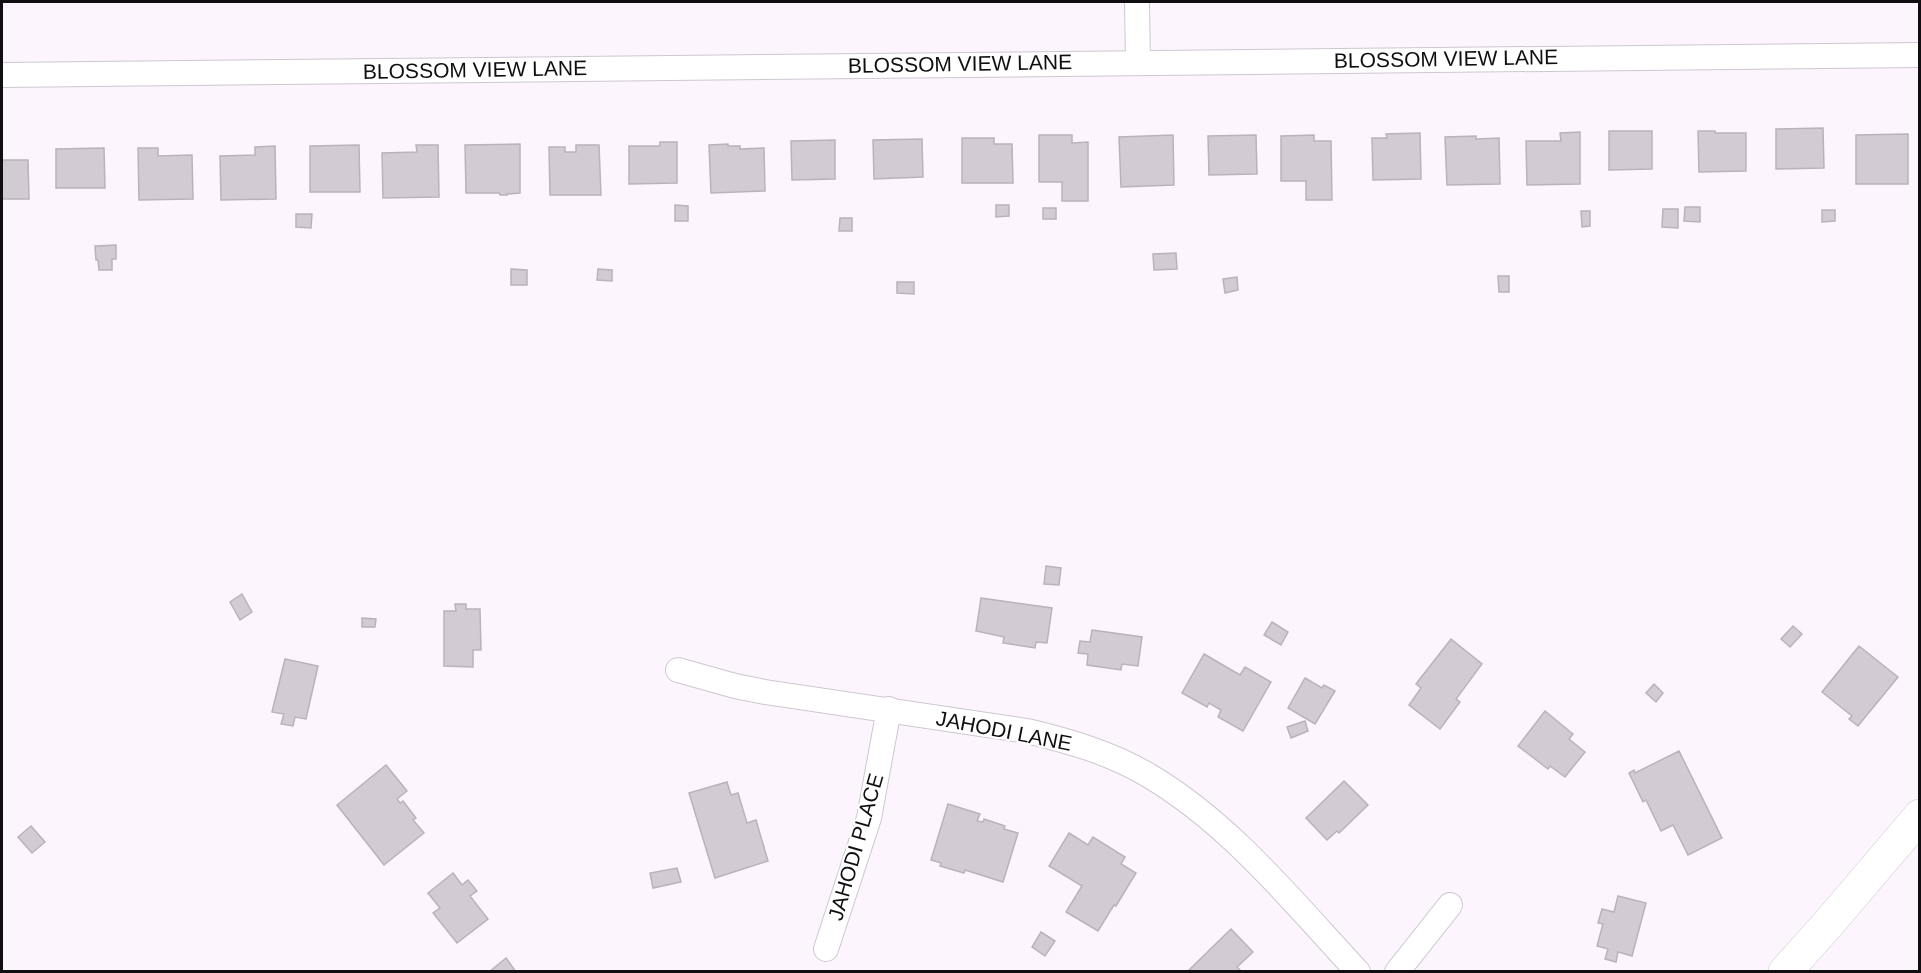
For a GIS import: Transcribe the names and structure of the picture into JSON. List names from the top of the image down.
{
  "streets": {
    "street": ["BLOSSOM VIEW LANE", "JAHODI LANE", "JAHODI PLACE"]
  },
  "crossings": [
    ["JAHODI LANE", "JAHODI PLACE"]
  ]
}
